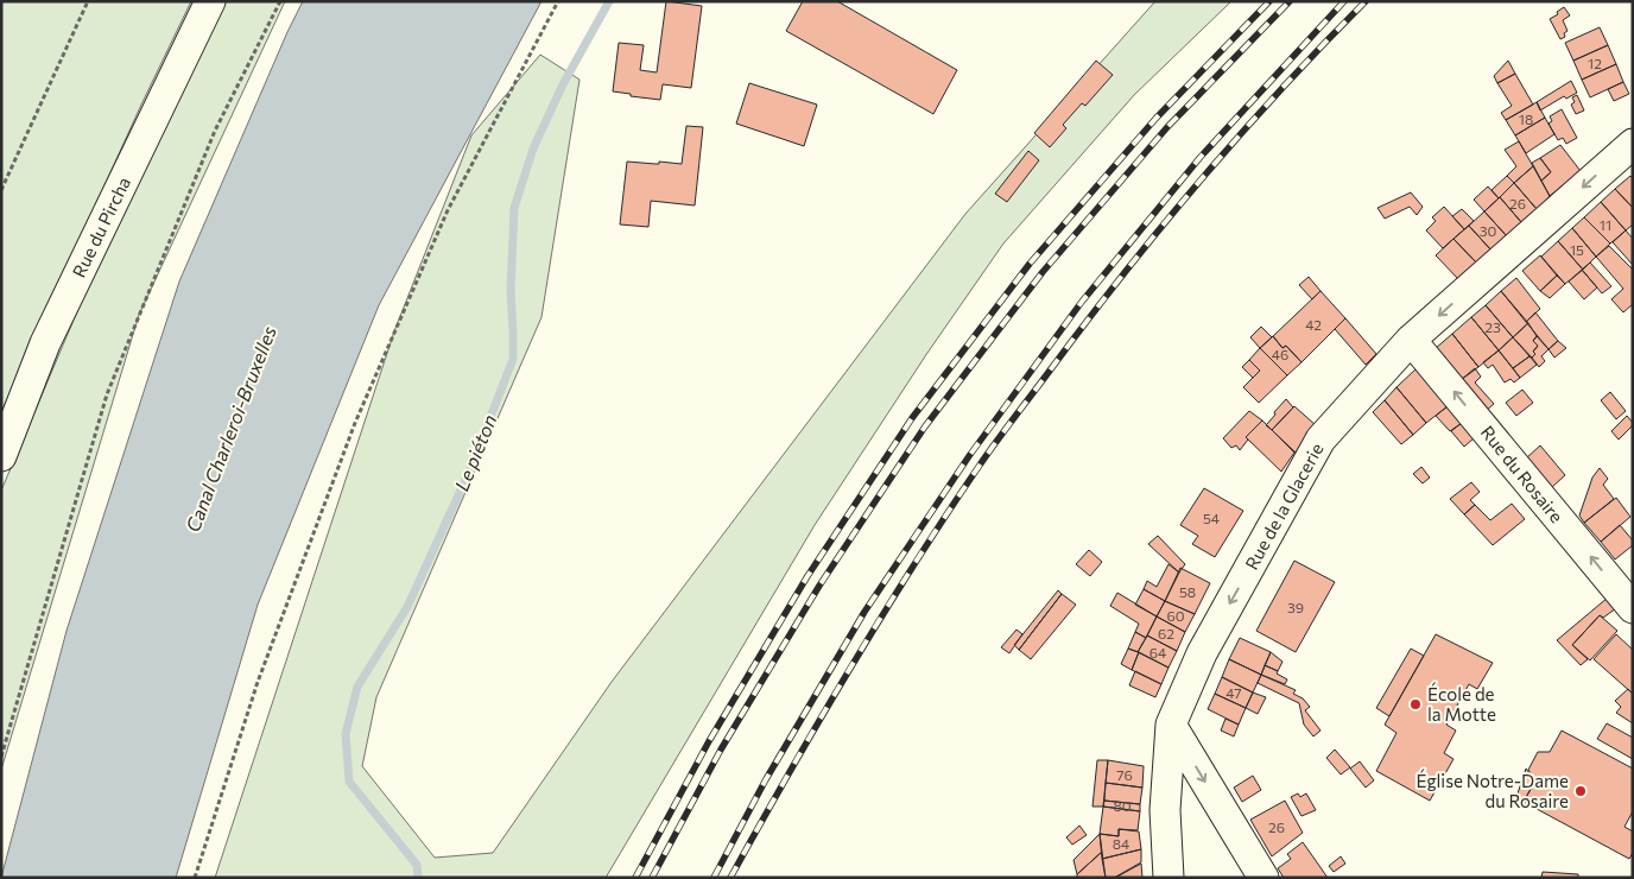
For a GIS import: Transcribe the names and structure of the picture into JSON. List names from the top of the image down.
{
  "streets": {
    "street": ["Rue du Pircha", "Rue du Rosaire", "Rue de la Glacerie"]
  },
  "crossings": [
    ["Rue du Rosaire", "Rue de la Glacerie"]
  ],
  "one_way": ["Rue du Rosaire", "Rue de la Glacerie"],
  "water": ["Canal Charleroi-Bruxelles", "Le piéton"],
  "places": ["École de la Motte", "Église Notre-Dame du Rosaire"],
  "house_numbers": [
    "12",
    "18",
    "26",
    "11",
    "30",
    "15",
    "42",
    "23",
    "46",
    "54",
    "58",
    "39",
    "60",
    "62",
    "64",
    "47",
    "76",
    "80",
    "26",
    "84"
  ]
}
